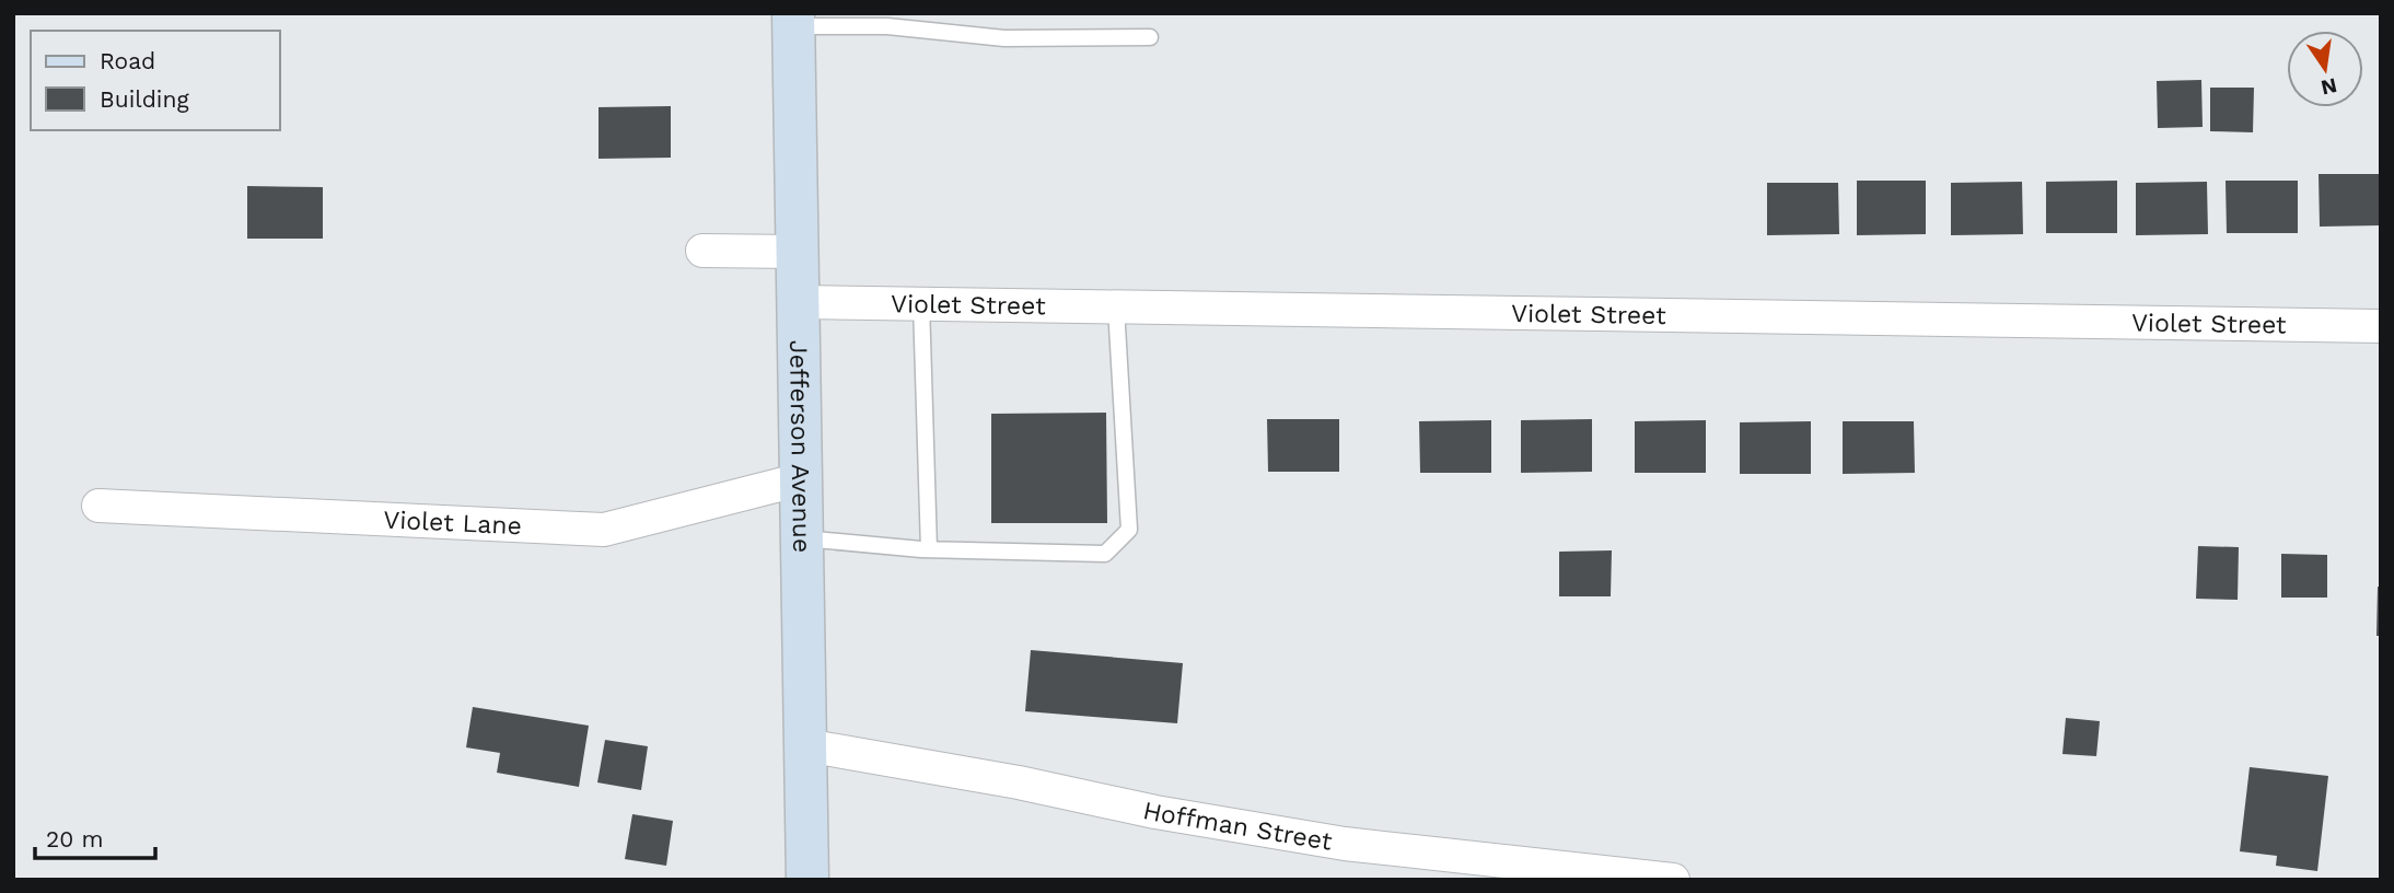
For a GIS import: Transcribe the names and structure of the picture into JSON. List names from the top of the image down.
{
  "streets": {
    "main road": ["Jefferson Avenue"],
    "street": ["Violet Street", "Violet Lane", "Hoffman Street"]
  },
  "crossings": [
    ["Violet Street", "Jefferson Avenue"],
    ["Jefferson Avenue", "Violet Lane"],
    ["Jefferson Avenue", "Hoffman Street"]
  ],
  "legend": ["Road", "Building"],
  "scale_bar": "20 m",
  "north": "bottom"
}
